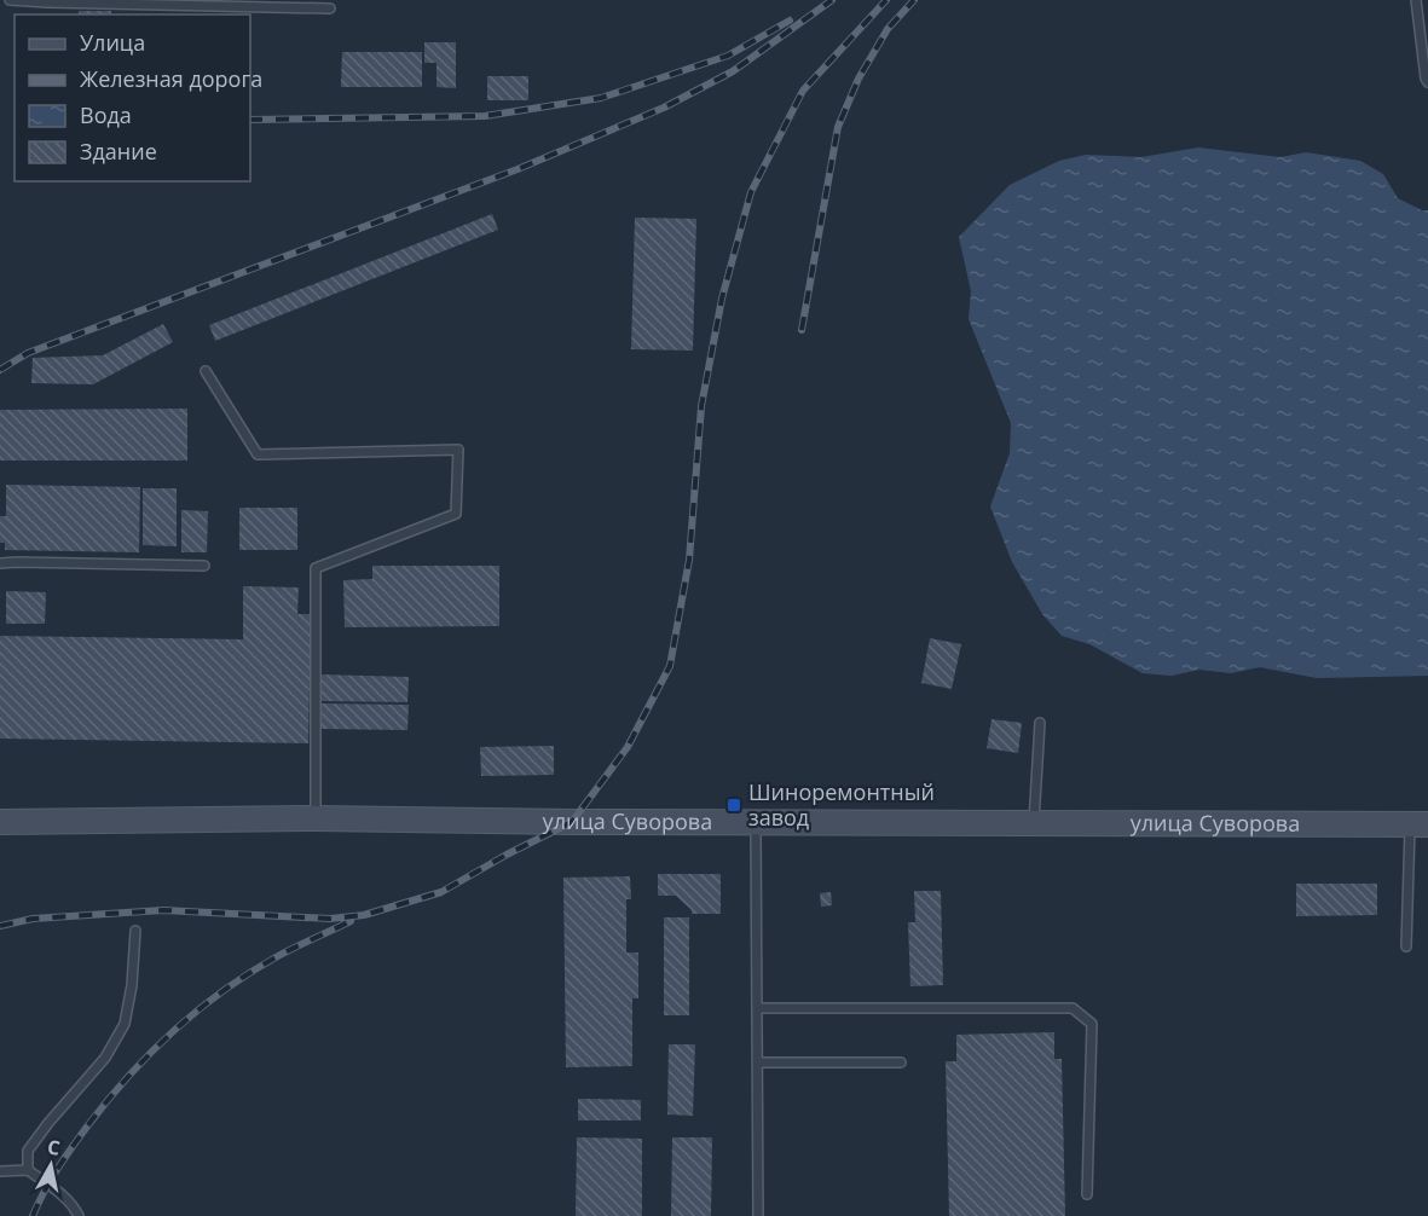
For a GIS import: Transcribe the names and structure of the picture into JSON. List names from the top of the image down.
{
  "streets": {
    "main road": ["улица Суворова"]
  },
  "places": {
    "transit": ["Шиноремонтный завод"]
  },
  "legend": [
    "Улица",
    "Железная дорога",
    "Вода",
    "Здание"
  ],
  "north": "top"
}
